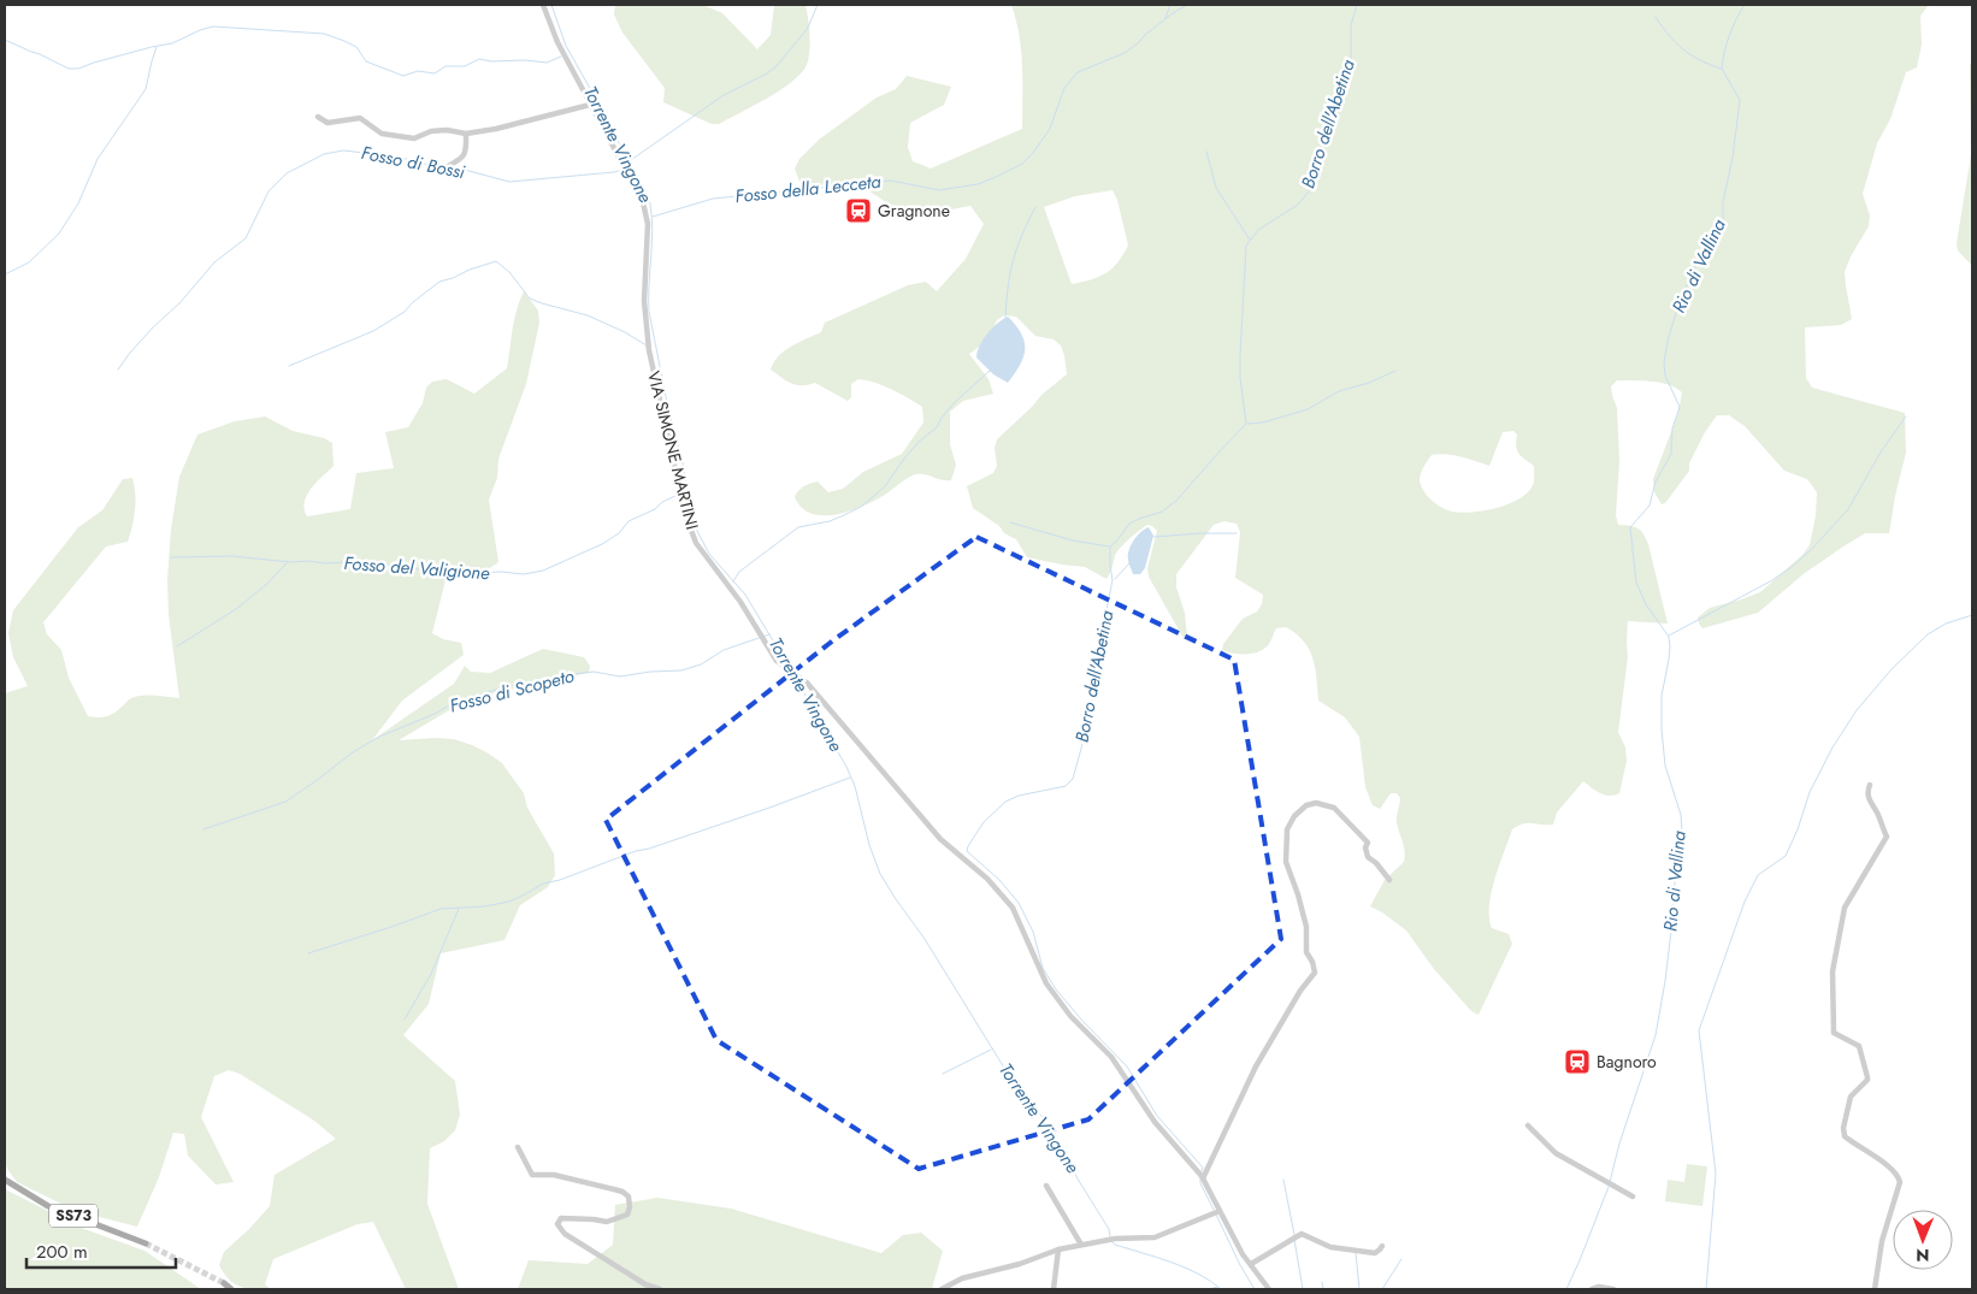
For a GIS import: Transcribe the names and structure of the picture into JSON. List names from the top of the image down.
{
  "streets": {
    "main road": ["SS73"],
    "street": ["VIA SIMONE MARTINI"]
  },
  "water": [
    "Borro dell'Abetina",
    "Torrente Vingone",
    "Fosso di Bossi",
    "Fosso della Lecceta",
    "Rio di Vallina",
    "Fosso del Valigione",
    "Fosso di Scopeto"
  ],
  "places": {
    "station": ["Gragnone", "Bagnoro"]
  },
  "scale_bar": "200 m",
  "north": "bottom"
}
